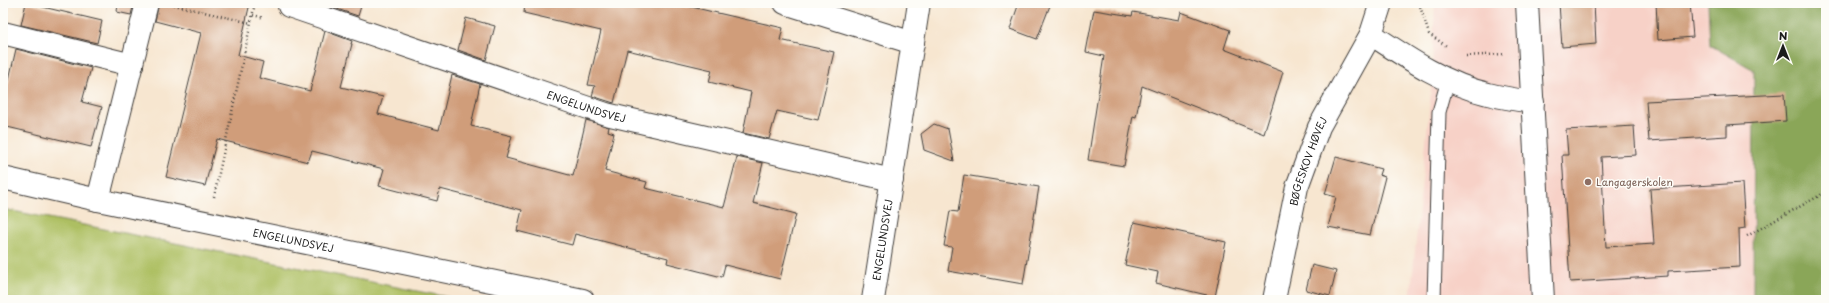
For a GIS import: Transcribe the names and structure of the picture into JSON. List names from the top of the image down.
{
  "streets": {
    "street": ["ENGELUNDSVEJ", "BØGESKOV HØVEJ"]
  },
  "places": ["Langagerskolen"],
  "north": "top"
}
